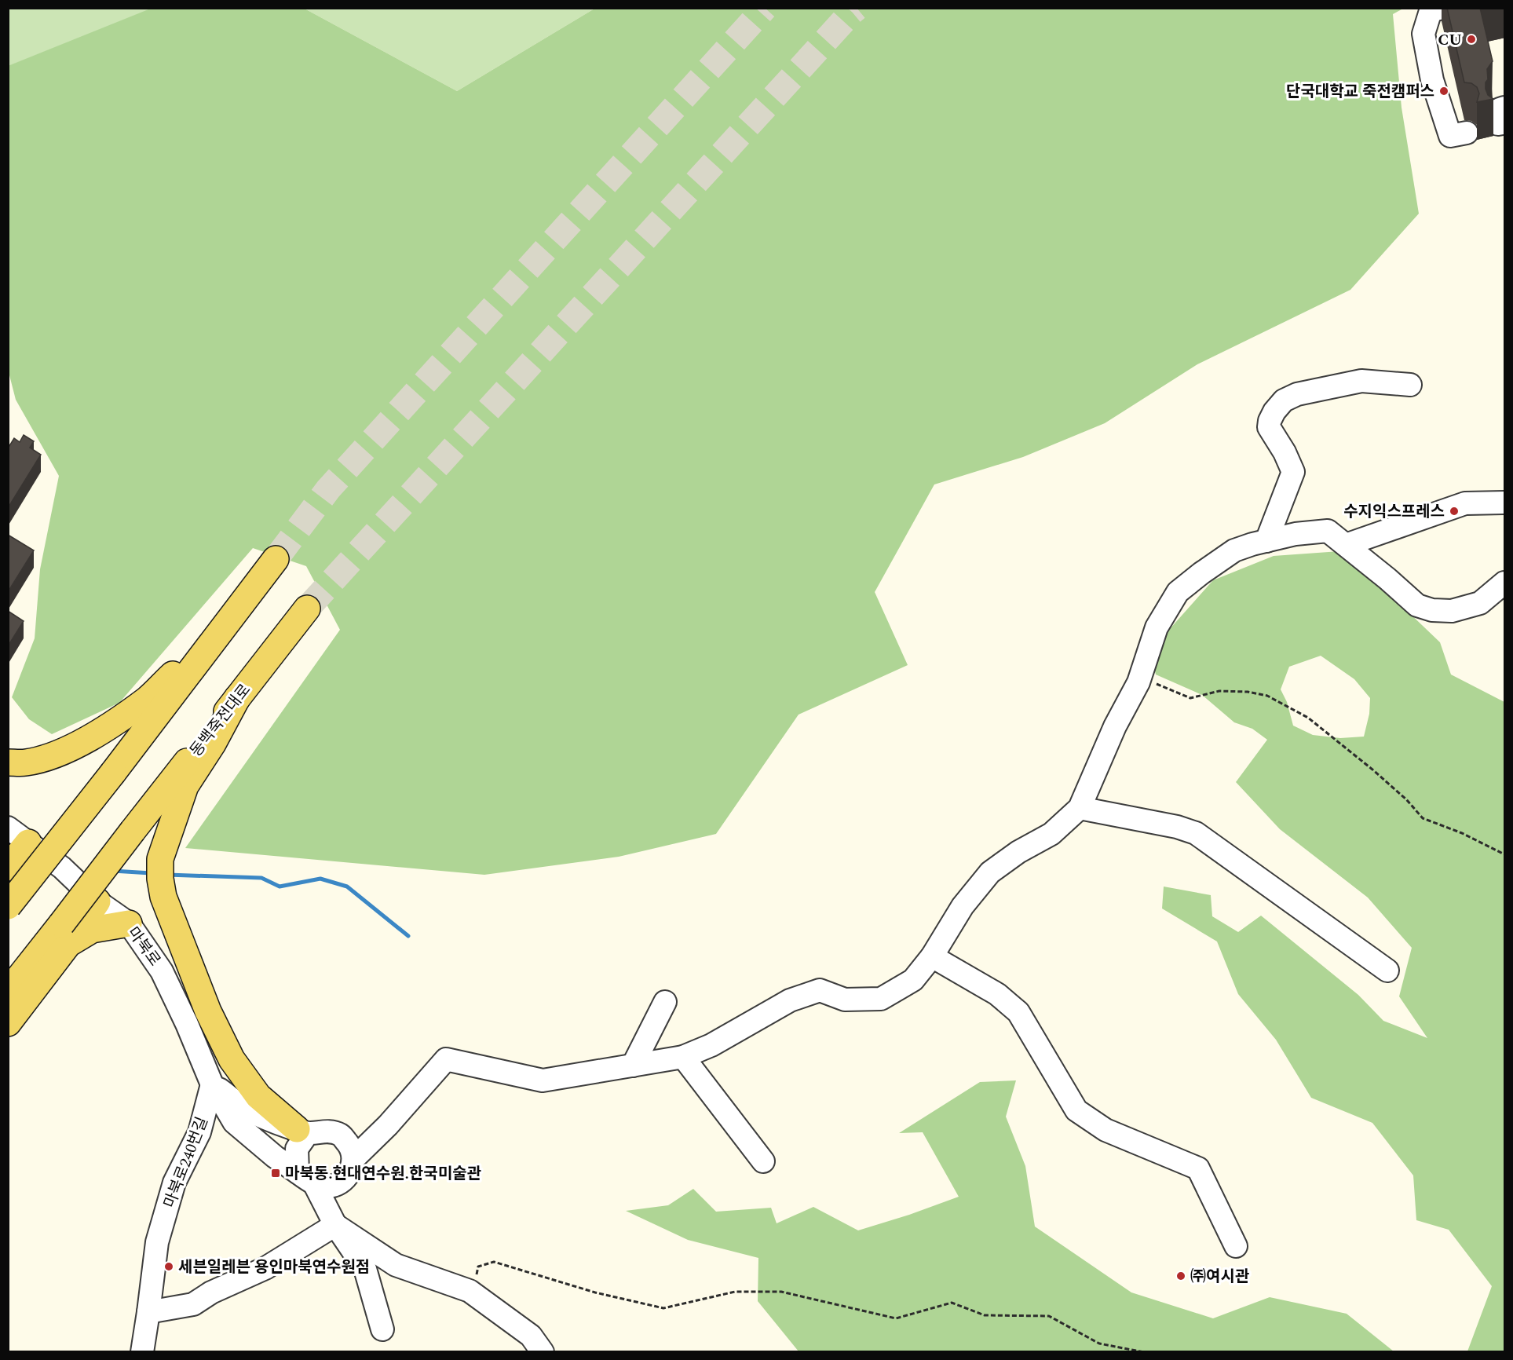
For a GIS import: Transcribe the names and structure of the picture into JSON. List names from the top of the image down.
{
  "streets": {
    "main road": ["동백죽전대로"],
    "street": ["마북로", "마북로240번길"]
  },
  "crossings": [
    ["마북로", "마북로240번길"]
  ],
  "places": {
    "other": [
      "CU",
      "단국대학교 죽전캠퍼스",
      "수지익스프레스",
      "세븐일레븐 용인마북연수원점",
      "㈜여시관"
    ],
    "transit": ["마북동.현대연수원.한국미술관"]
  }
}
